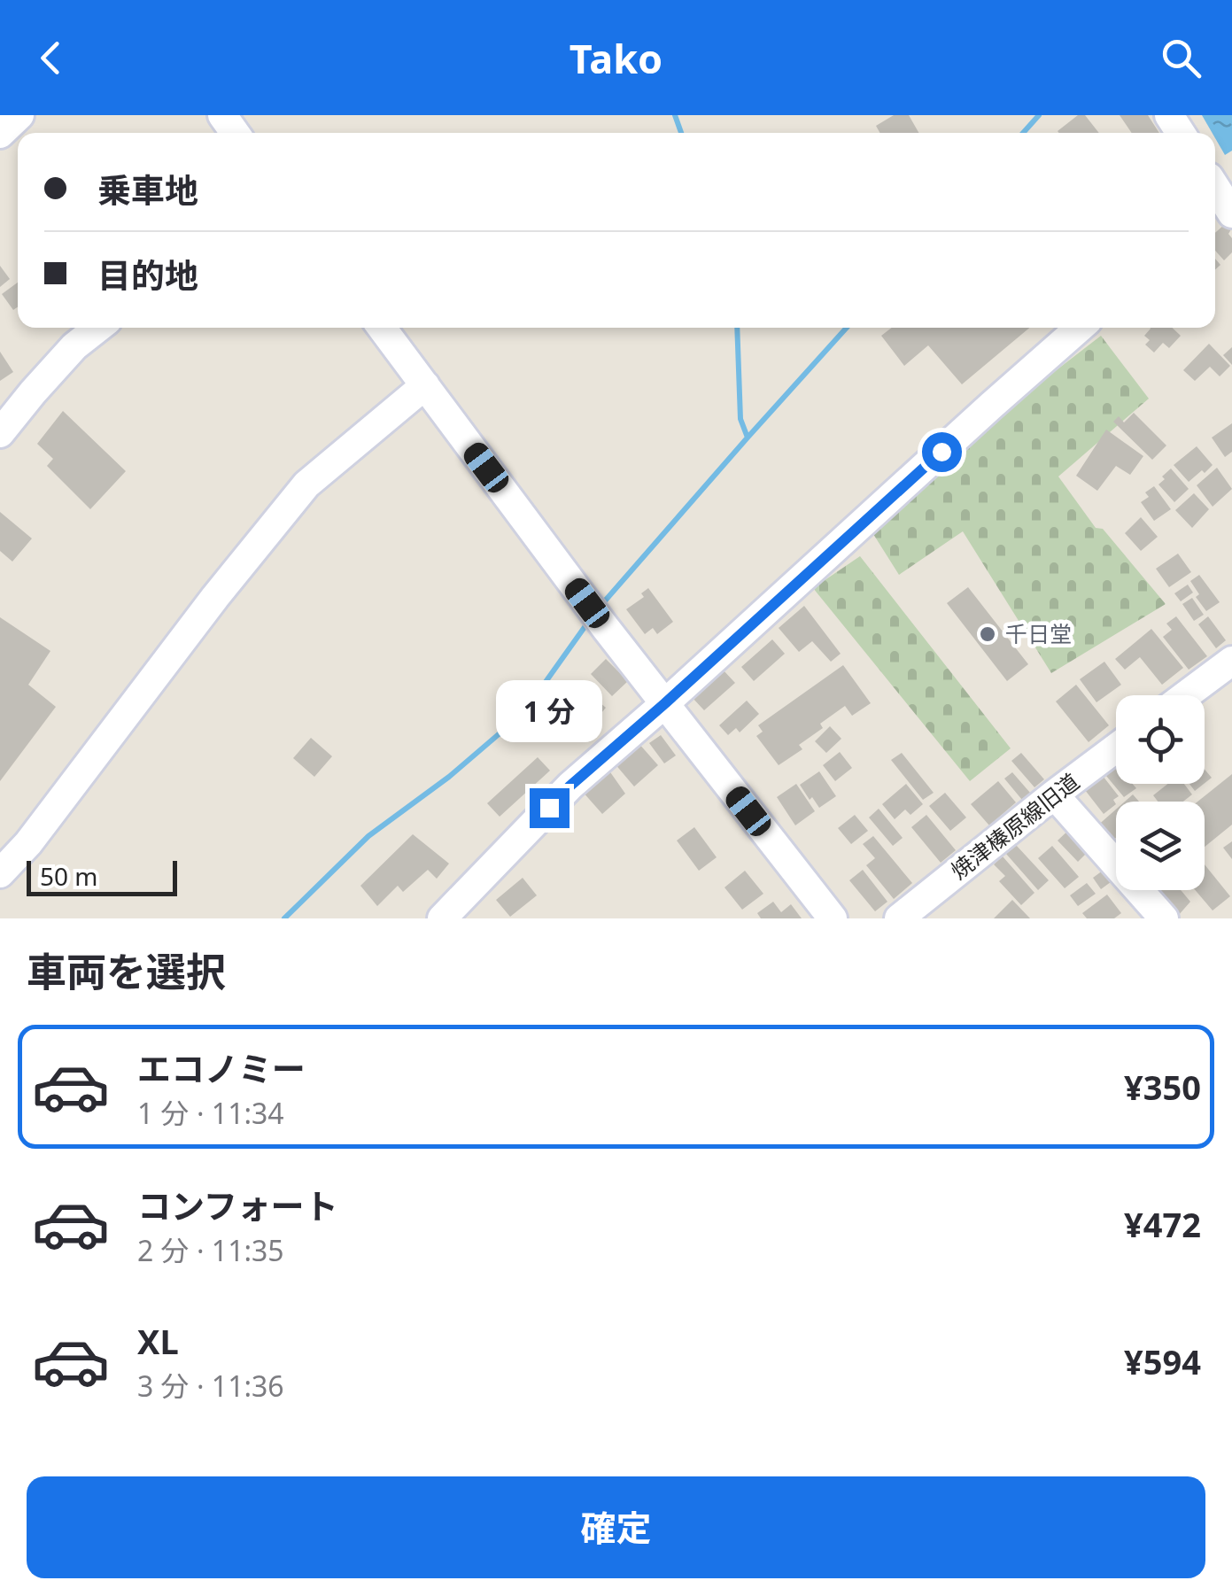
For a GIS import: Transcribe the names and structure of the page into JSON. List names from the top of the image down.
{
  "streets": {
    "street": ["焼津榛原線旧道"]
  },
  "places": ["千日堂"],
  "scale_bar": "50 m",
  "page": {
    "header": "Tako",
    "banner": ["乗車地", "目的地"],
    "bubble": "1 分",
    "scale": "50 m",
    "heading": "車両を選択",
    "list": [
      {
        "name": "エコノミー",
        "note": "1 分 · 11:34",
        "value": "¥350"
      },
      {
        "name": "コンフォート",
        "note": "2 分 · 11:35",
        "value": "¥472"
      },
      {
        "name": "XL",
        "note": "3 分 · 11:36",
        "value": "¥594"
      }
    ],
    "buttons": "確定"
  }
}
